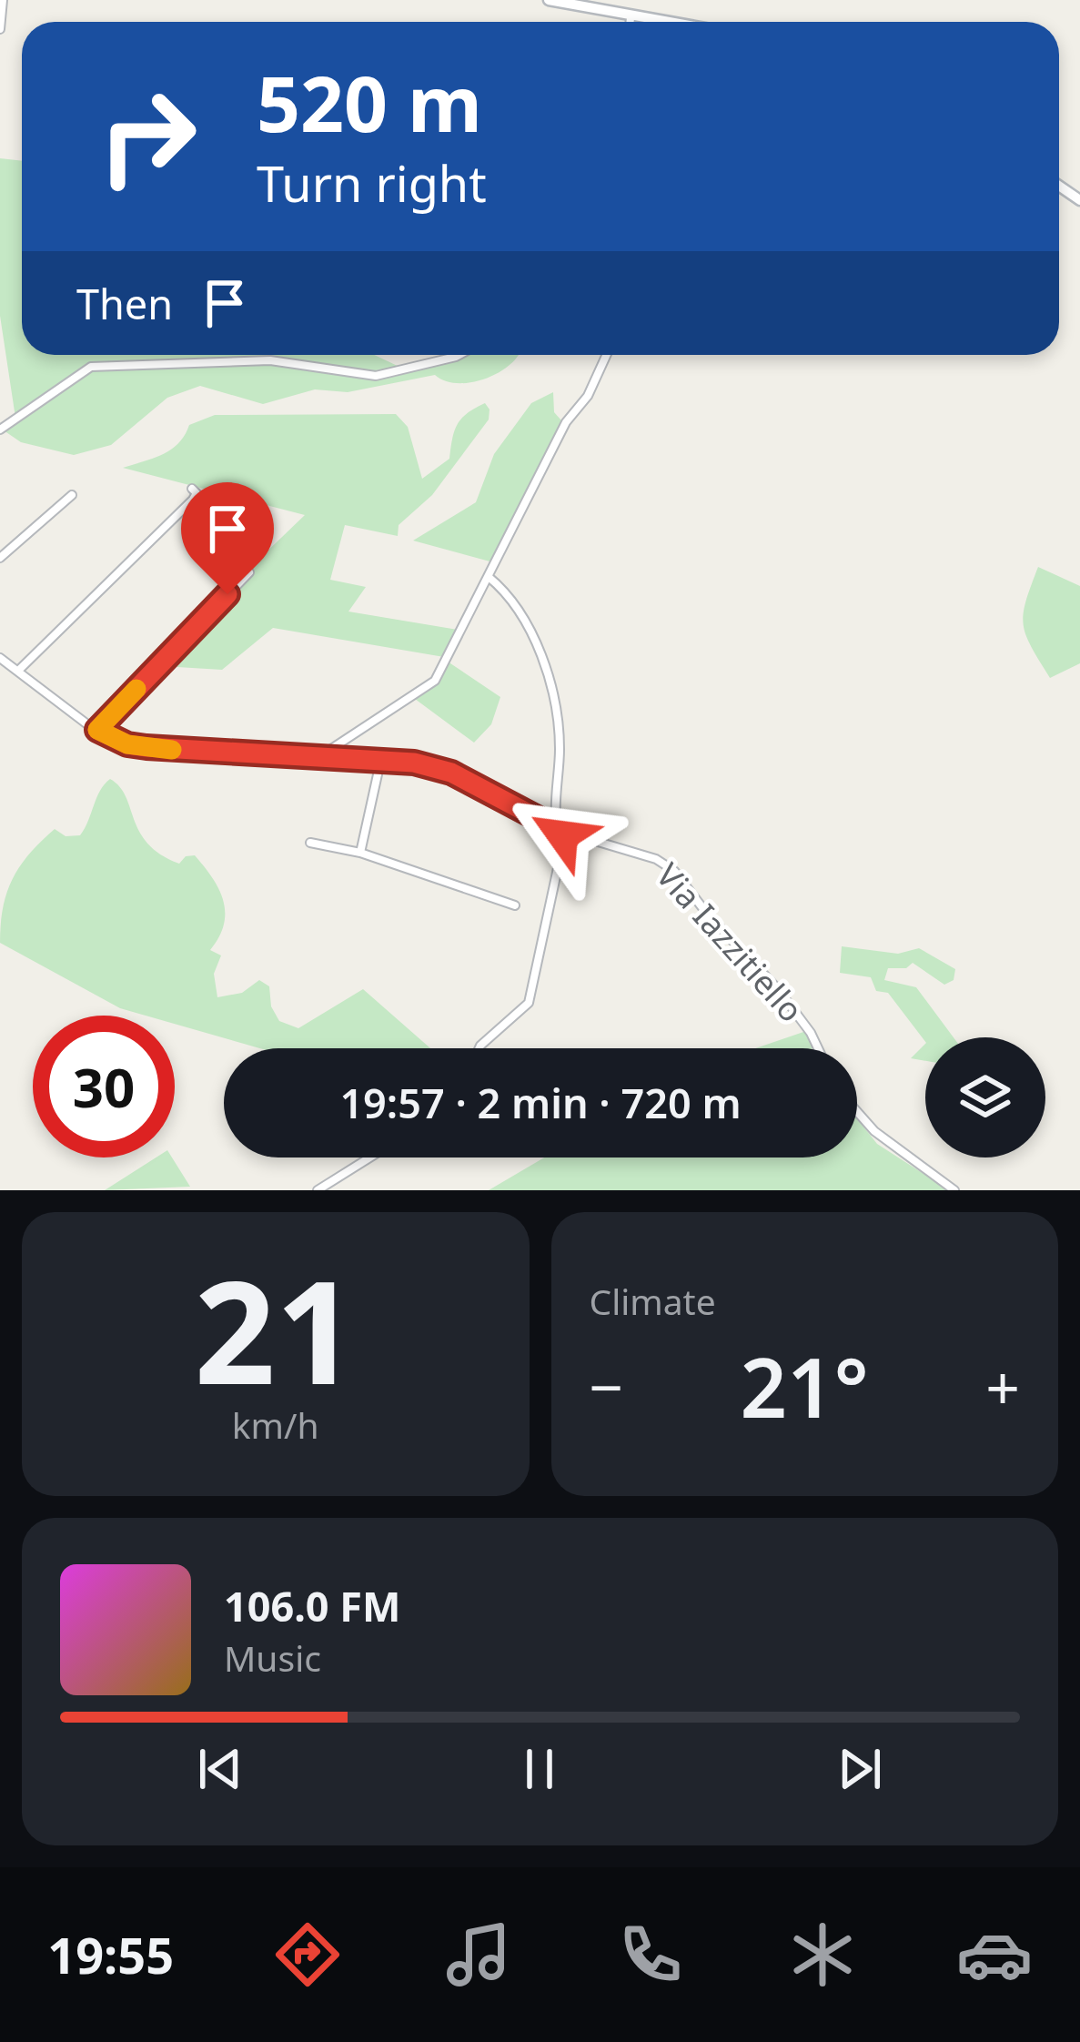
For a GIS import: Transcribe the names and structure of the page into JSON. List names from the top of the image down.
{
  "streets": {
    "street": ["Via Iazzitiello"]
  },
  "page": {
    "turn": ["520 m", "Turn right"],
    "then": "Then",
    "limit": "30",
    "trip": "19:57 · 2 min · 720 m",
    "tile": [
      ["21", "km/h"],
      "Climate"
    ],
    "heat": ["−", "21°", "+"],
    "song": ["106.0 FM", "Music"],
    "tabs": "19:55"
  }
}
